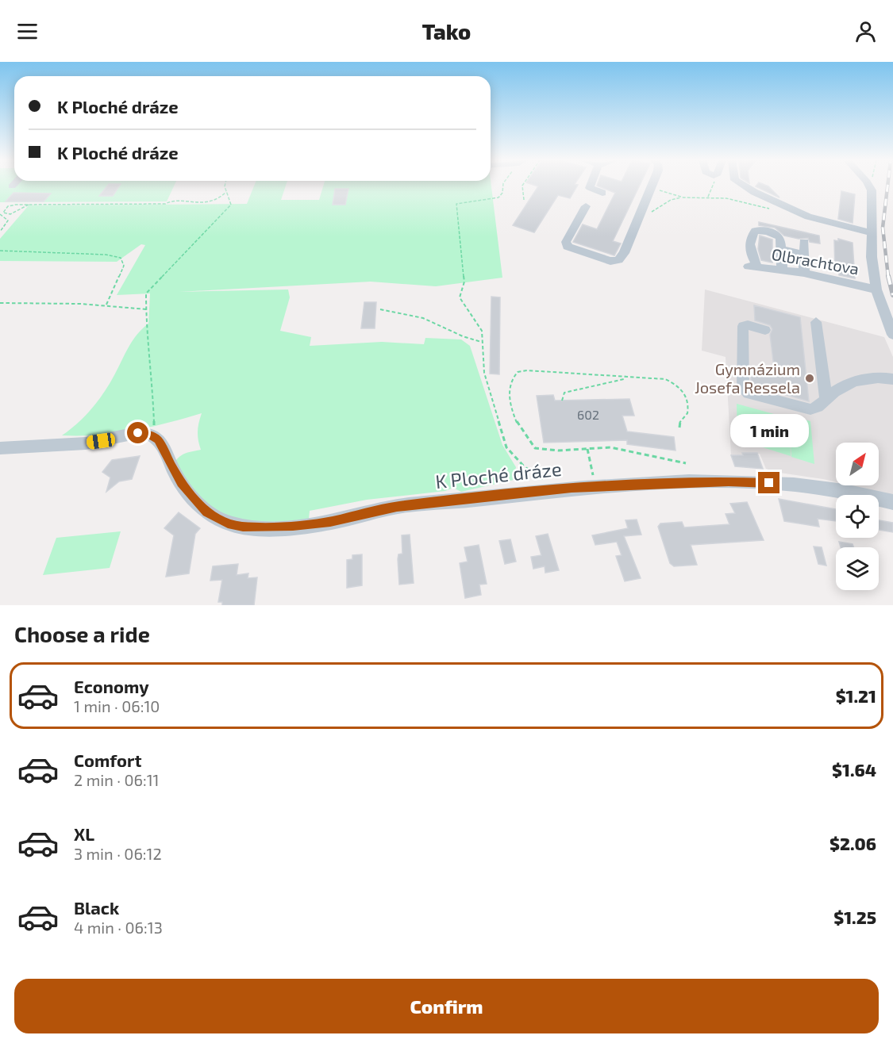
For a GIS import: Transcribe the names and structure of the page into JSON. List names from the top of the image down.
{
  "streets": {
    "street": ["Olbrachtova", "K Ploché dráze"]
  },
  "places": ["Gymnázium Josefa Ressela"],
  "house_numbers": ["602"],
  "north": "top right",
  "page": {
    "header": "Tako",
    "banner": ["K Ploché dráze", "K Ploché dráze"],
    "bubble": "1 min",
    "heading": "Choose a ride",
    "list": [
      {
        "name": "Economy",
        "note": "1 min · 06:10",
        "value": "$1.21"
      },
      {
        "name": "Comfort",
        "note": "2 min · 06:11",
        "value": "$1.64"
      },
      {
        "name": "XL",
        "note": "3 min · 06:12",
        "value": "$2.06"
      },
      {
        "name": "Black",
        "note": "4 min · 06:13",
        "value": "$1.25"
      }
    ],
    "buttons": "Confirm"
  }
}
